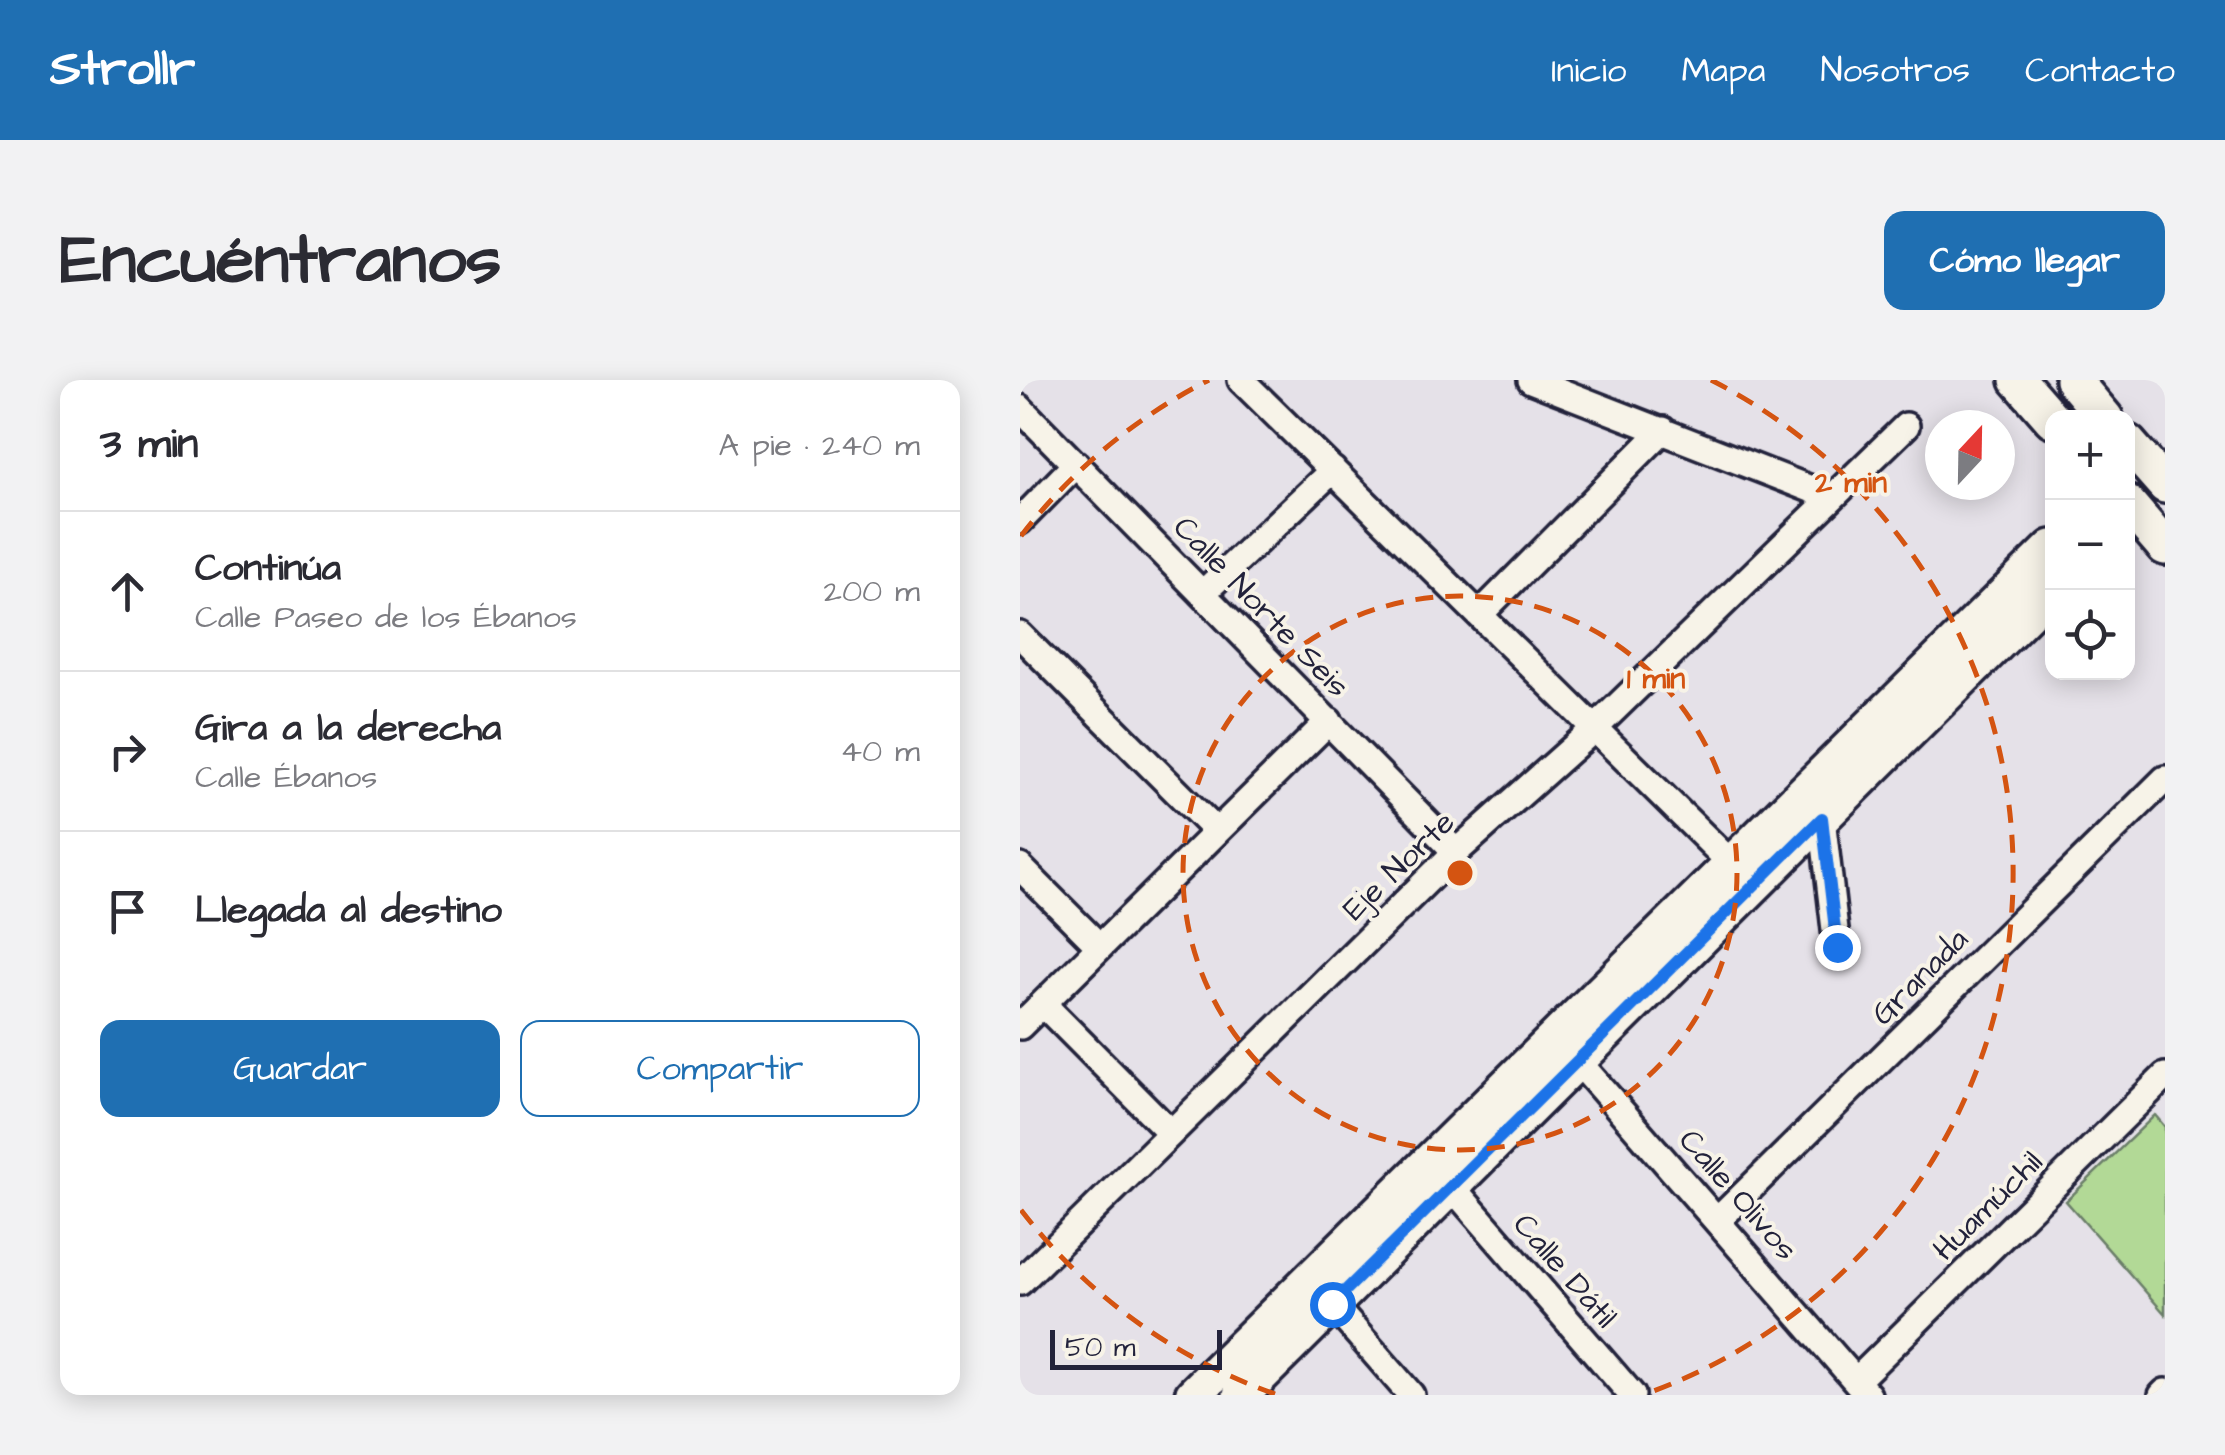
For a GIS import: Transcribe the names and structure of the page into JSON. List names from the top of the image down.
{
  "streets": {
    "street": [
      "Calle Norte Seis",
      "Eje Norte",
      "Granada",
      "Calle Olivos",
      "Huamúchil",
      "Calle Dátil"
    ]
  },
  "crossings": [
    ["Calle Norte Seis", "Eje Norte"],
    ["Granada", "Calle Olivos"],
    ["Calle Olivos", "Huamúchil"]
  ],
  "scale_bar": "50 m",
  "north": "top",
  "page": {
    "header": "Strollr",
    "nav": [
      "Inicio",
      "Mapa",
      "Nosotros",
      "Contacto"
    ],
    "buttons": [
      "Cómo llegar",
      ["Guardar", "Compartir"]
    ],
    "title": "Encuéntranos",
    "heading": ["3 min", "A pie · 240 m"],
    "map_buttons": ["+", "−"],
    "list": [
      ["Continúa", "Calle Paseo de los Ébanos", "200 m"],
      ["Gira a la derecha", "Calle Ébanos", "40 m"],
      "Llegada al destino"
    ],
    "scale": "50 m"
  },
  "rings": ["2 min", "1 min"]
}
